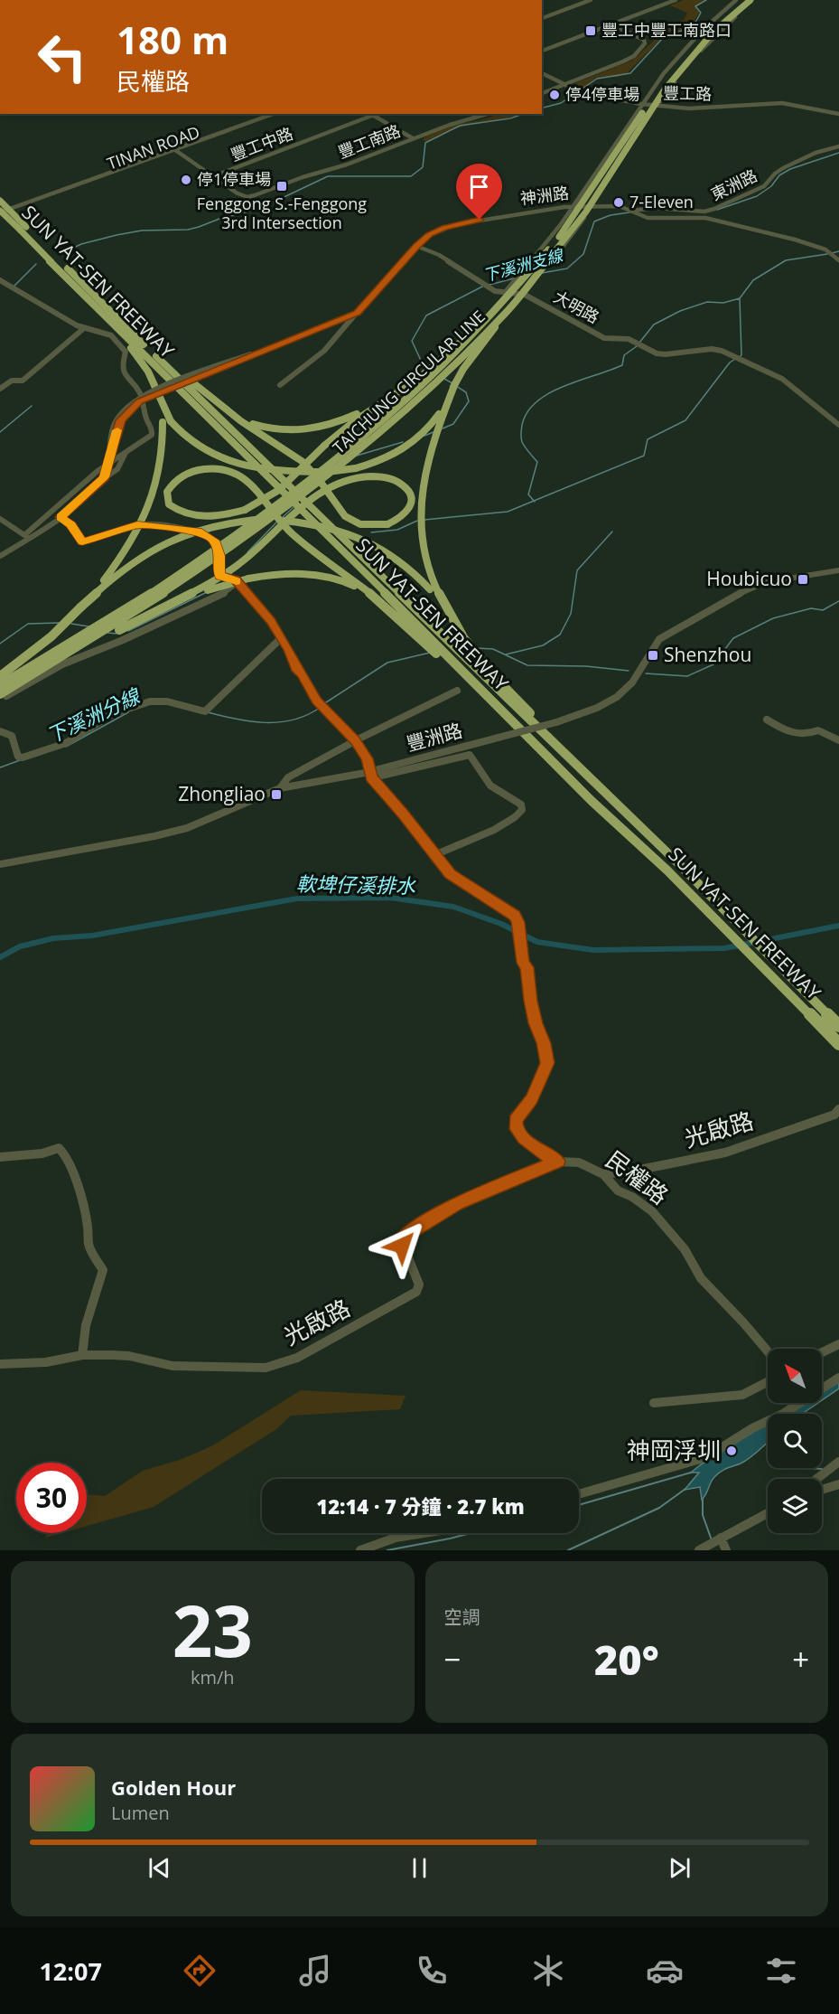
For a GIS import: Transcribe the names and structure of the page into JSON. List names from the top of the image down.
{
  "streets": {
    "highway": ["SUN YAT-SEN FREEWAY", "TAICHUNG CIRCULAR LINE"],
    "street": [
      "豐工路",
      "豐工南路",
      "豐工中路",
      "TINAN ROAD",
      "東洲路",
      "神洲路",
      "大明路",
      "豐洲路",
      "光啟路",
      "民權路"
    ]
  },
  "crossings": [
    ["豐工南路", "豐工中路"],
    ["TINAN ROAD", "SUN YAT-SEN FREEWAY"],
    ["東洲路", "神洲路"],
    ["神洲路", "大明路"],
    ["光啟路", "民權路"]
  ],
  "water": ["下溪洲支線", "下溪洲分線", "軟埤仔溪排水"],
  "places": {
    "transit": [
      "豐工中豐工南路口",
      "Fenggong S.-Fenggong 3rd Intersection",
      "Houbicuo",
      "Shenzhou",
      "Zhongliao"
    ],
    "other": [
      "停4停車場",
      "停1停車場",
      "7-Eleven",
      "神岡浮圳"
    ]
  },
  "north": "top left",
  "page": {
    "turn": ["180 m", "民權路"],
    "limit": "30",
    "trip": "12:14 · 7 分鐘 · 2.7 km",
    "tile": [
      ["23", "km/h"],
      "空調"
    ],
    "heat": ["−", "20°", "+"],
    "song": ["Golden Hour", "Lumen"],
    "tabs": "12:07"
  }
}
